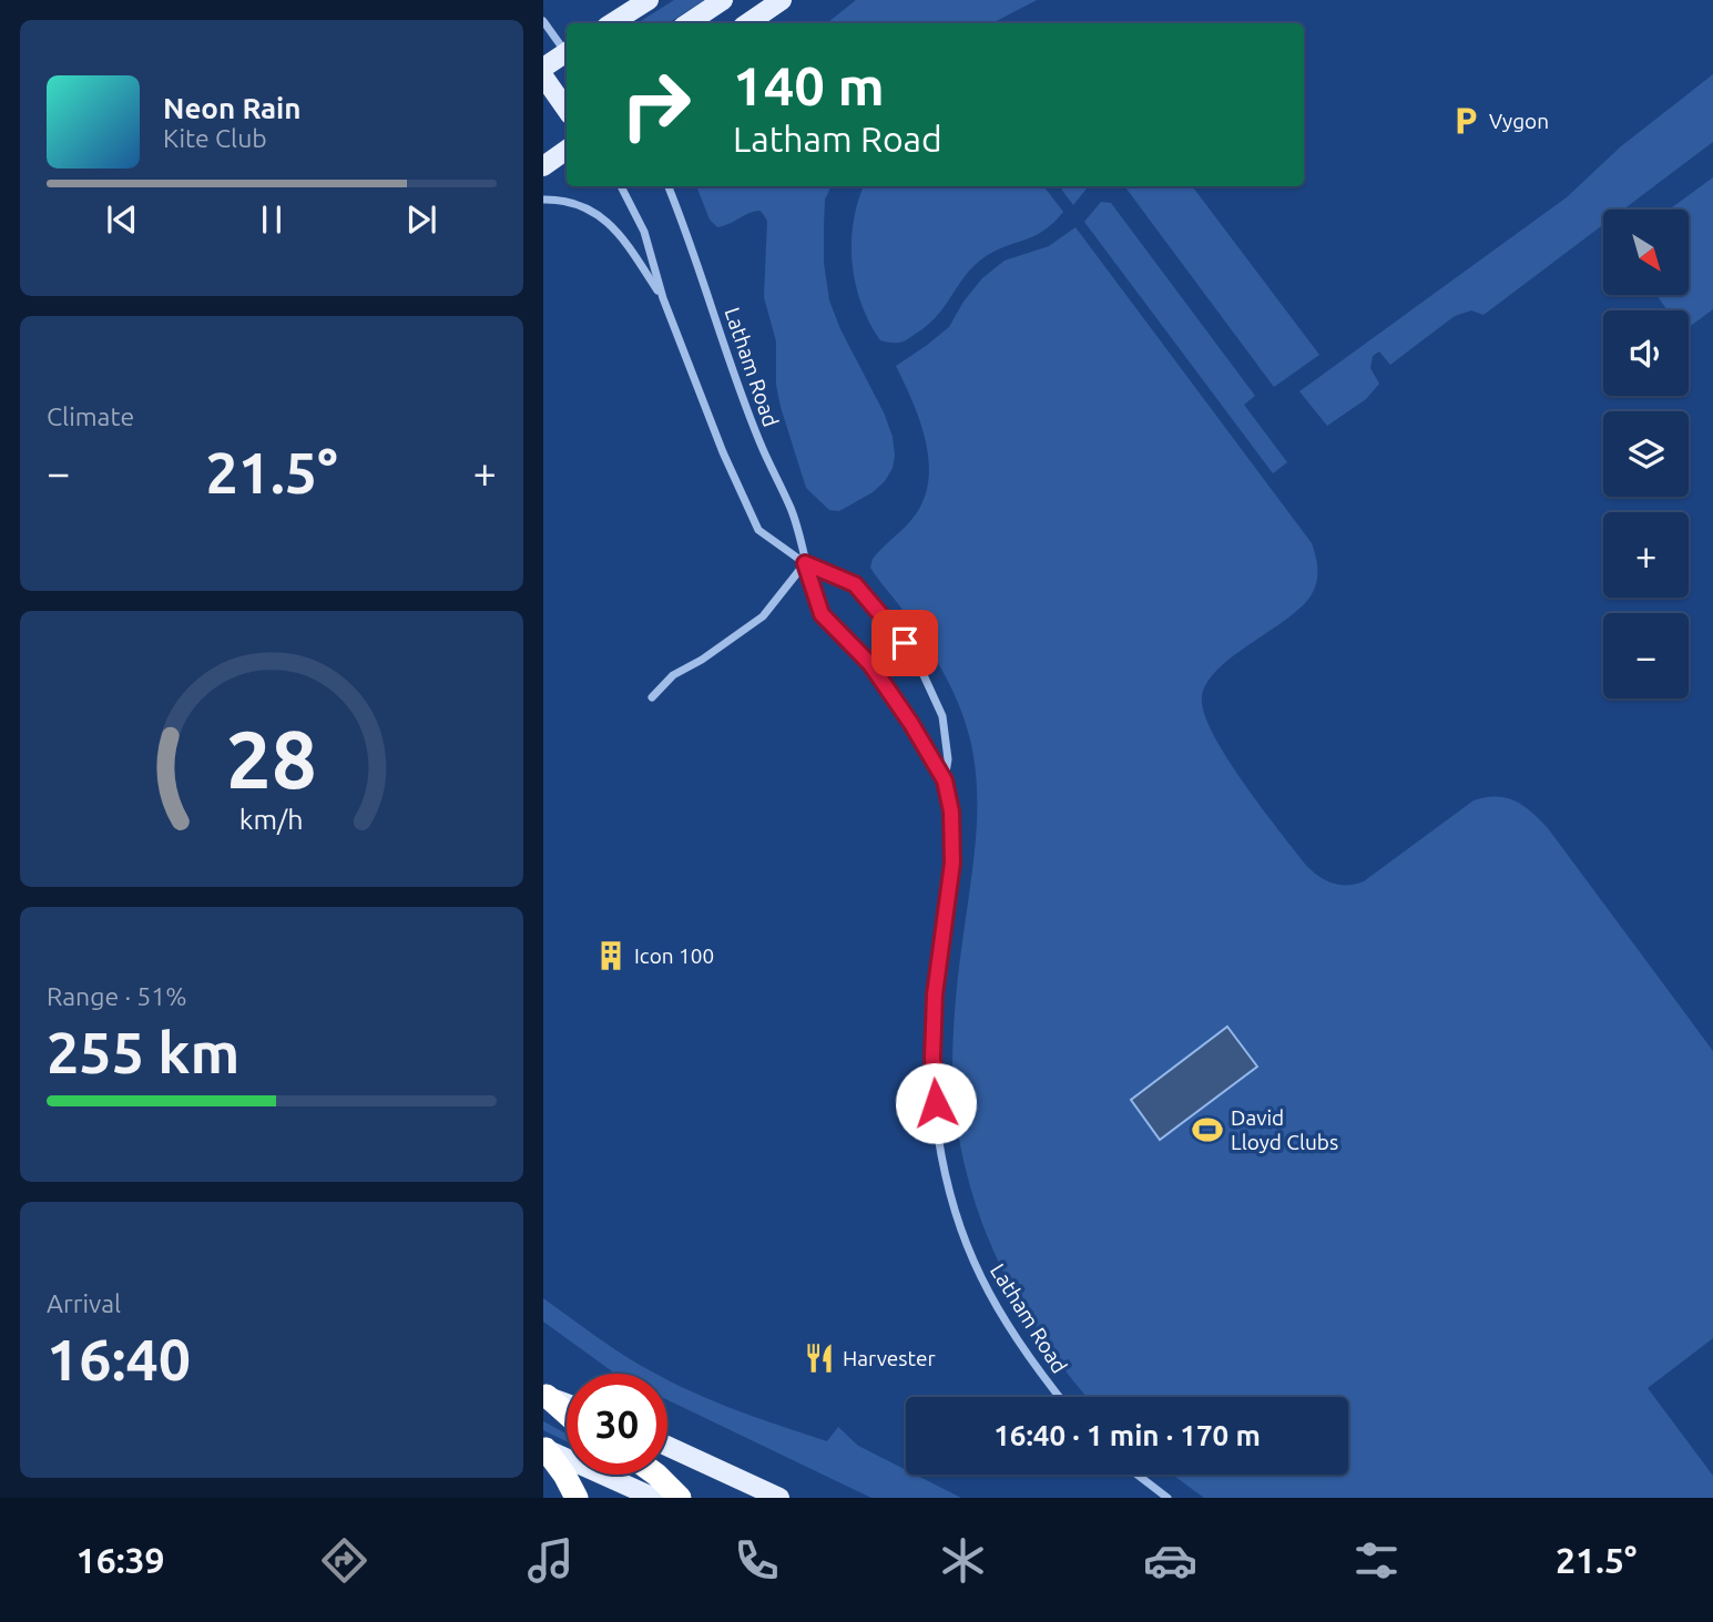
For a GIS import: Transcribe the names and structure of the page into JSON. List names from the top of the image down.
{
  "streets": {
    "street": ["Latham Road"]
  },
  "places": {
    "parking": ["Vygon"],
    "building": ["Icon 100"],
    "sports": ["David Lloyd Clubs"],
    "restaurant": ["Harvester"]
  },
  "north": "bottom right",
  "page": {
    "turn": ["140 m", "Latham Road"],
    "song": ["Neon Rain", "Kite Club"],
    "map_buttons": ["+", "−"],
    "tile": [
      "Climate",
      ["Range · 51%", "255 km"],
      ["Arrival", "16:40"]
    ],
    "heat": ["−", "21.5°", "+"],
    "limit": "30",
    "trip": "16:40 · 1 min · 170 m",
    "tabs": ["16:39", "21.5°"],
    "gauge": ["28", "km/h"]
  }
}
